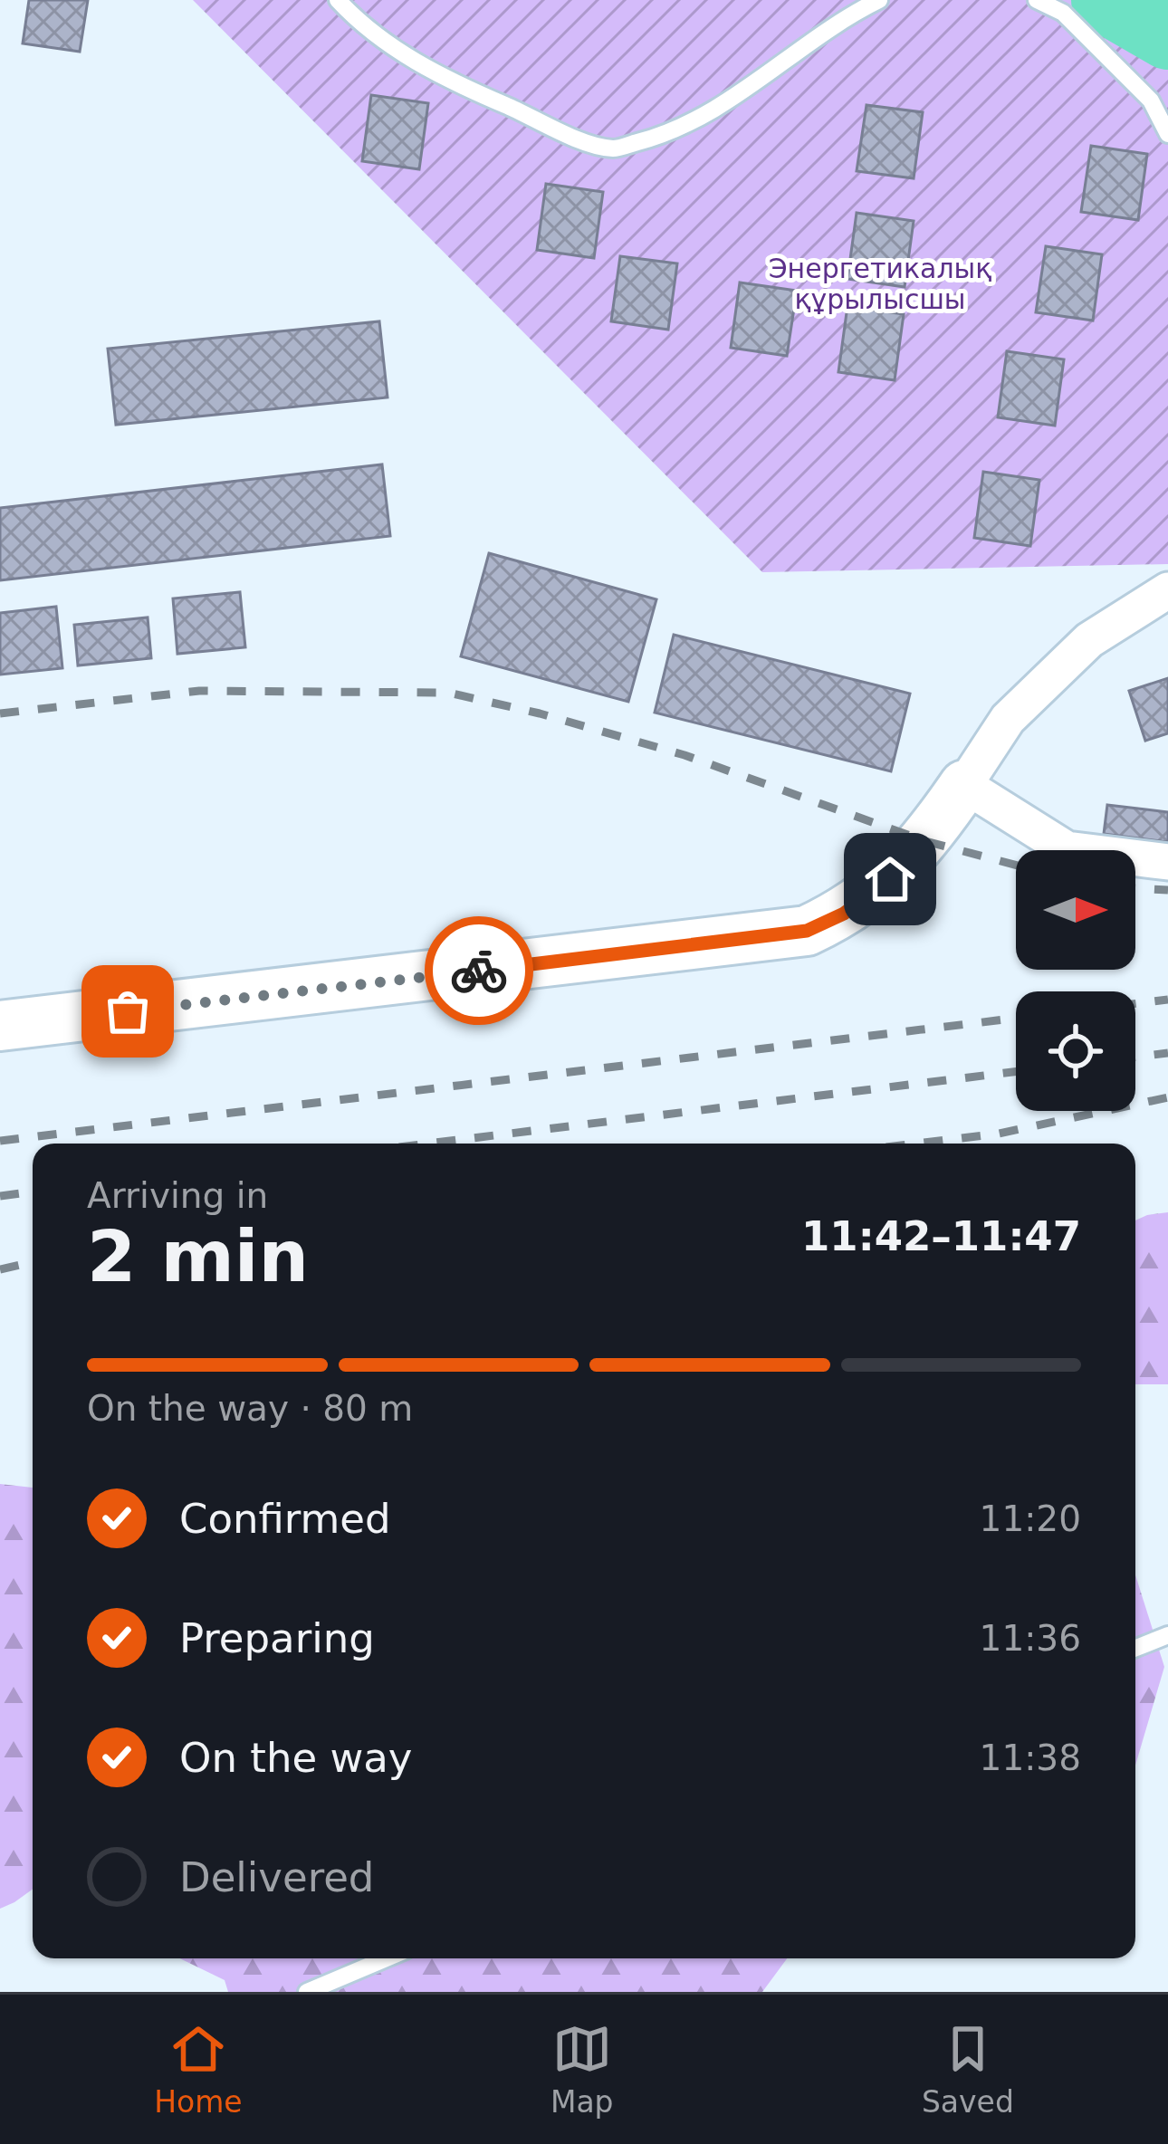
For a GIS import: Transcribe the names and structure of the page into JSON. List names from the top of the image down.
{
  "parks": ["Энергетикалық құрылысшы"],
  "north": "right",
  "page": {
    "heading": ["2 min", "Arriving in", "11:42–11:47"],
    "bar": "On the way · 80 m",
    "list": [
      ["Confirmed", "11:20"],
      ["Preparing", "11:36"],
      ["On the way", "11:38"],
      "Delivered"
    ],
    "tabs": ["Home", "Map", "Saved"]
  }
}
